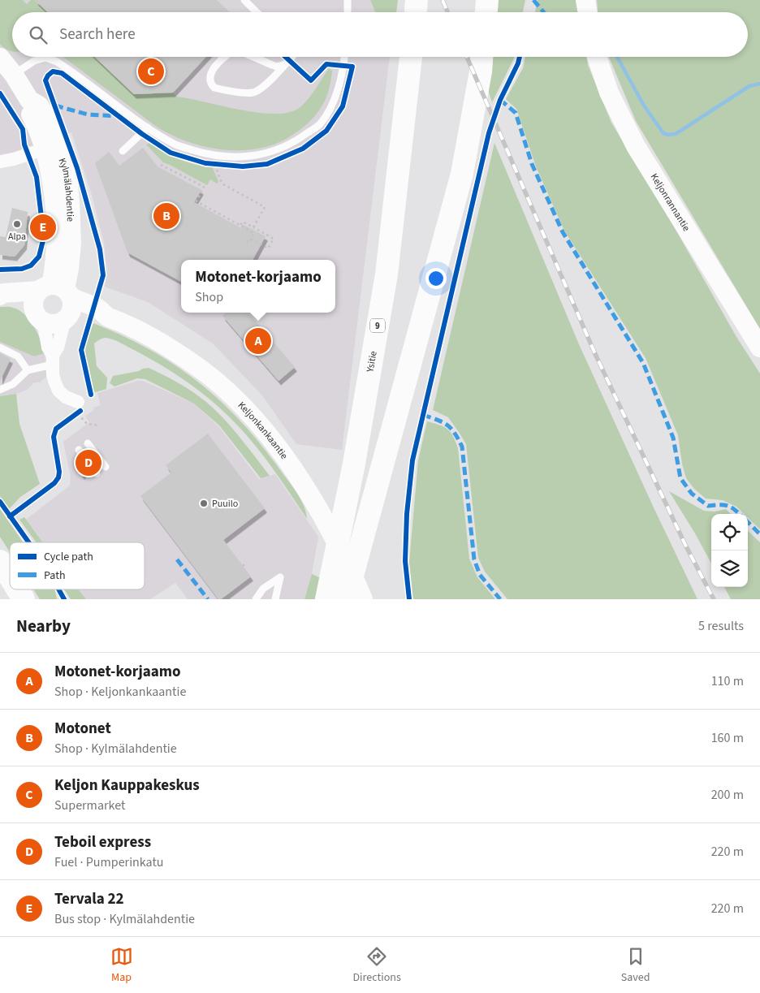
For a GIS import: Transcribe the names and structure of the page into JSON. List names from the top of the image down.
{
  "streets": {
    "highway": ["9", "Ysitie"],
    "street": ["Kylmälahdentie", "Keljonrannantie", "Keljonkankaantie"]
  },
  "crossings": [
    ["Kylmälahdentie", "Keljonkankaantie"]
  ],
  "places": ["Alpa", "Puuilo"],
  "legend": ["Cycle path", "Path"],
  "page": {
    "search": "Search here",
    "pins": [
      "C",
      "B",
      "E",
      "A",
      "D"
    ],
    "popup": ["Motonet-korjaamo", "Shop"],
    "heading": ["Nearby", "5 results"],
    "list": [
      {
        "mark": "A",
        "name": "Motonet-korjaamo",
        "note": "Shop · Keljonkankaantie",
        "value": "110 m"
      },
      {
        "mark": "B",
        "name": "Motonet",
        "note": "Shop · Kylmälahdentie",
        "value": "160 m"
      },
      {
        "mark": "C",
        "name": "Keljon Kauppakeskus",
        "note": "Supermarket",
        "value": "200 m"
      },
      {
        "mark": "D",
        "name": "Teboil express",
        "note": "Fuel · Pumperinkatu",
        "value": "220 m"
      },
      {
        "mark": "E",
        "name": "Tervala 22",
        "note": "Bus stop · Kylmälahdentie",
        "value": "220 m"
      }
    ],
    "nav": ["Map", "Directions", "Saved"]
  }
}
